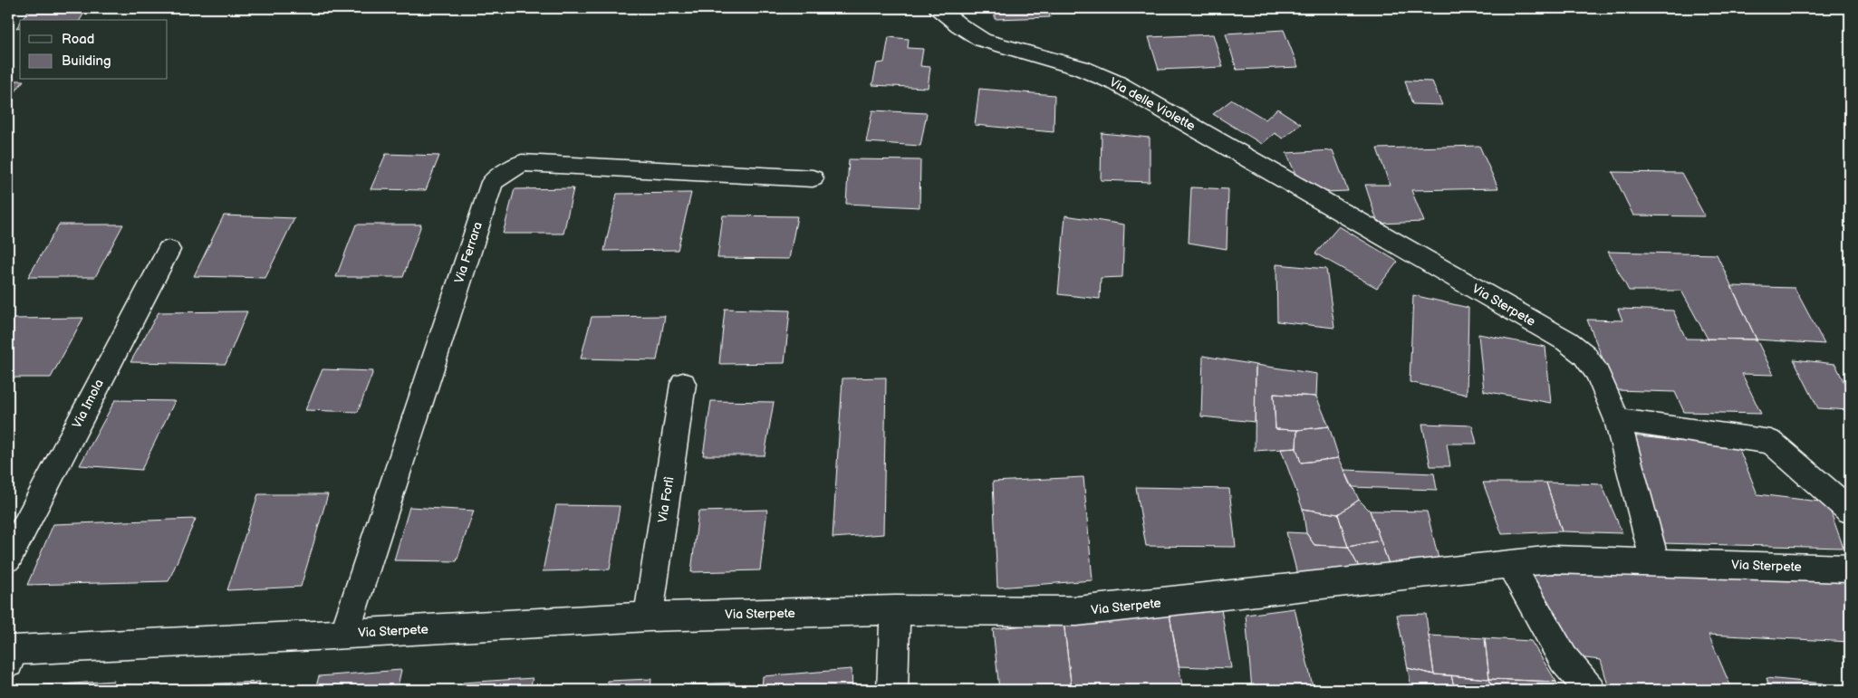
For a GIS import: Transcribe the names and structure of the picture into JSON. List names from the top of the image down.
{
  "streets": {
    "street": [
      "Via delle Violette",
      "Via Ferrara",
      "Via Sterpete",
      "Via Imola",
      "Via Forlì"
    ]
  },
  "crossings": [
    ["Via delle Violette", "Via Sterpete"],
    ["Via Ferrara", "Via Sterpete"],
    ["Via Sterpete", "Via Forlì"]
  ],
  "legend": ["Road", "Building"]
}
